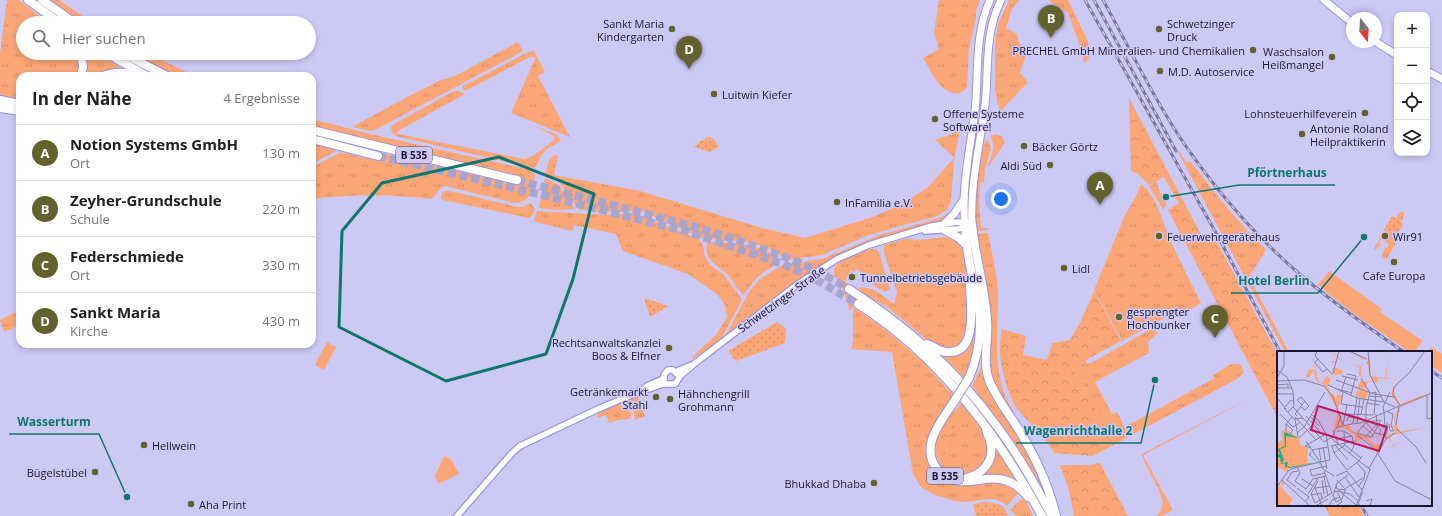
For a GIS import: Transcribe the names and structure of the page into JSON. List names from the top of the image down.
{
  "streets": {
    "highway": ["B 535"],
    "street": ["Schwetzinger Straße"]
  },
  "crossings": [
    ["B 535", "Schwetzinger Straße"]
  ],
  "places": [
    "Sankt Maria Kindergarten",
    "Schwetzinger Druck",
    "PRECHEL GmbH Mineralien- und Chemikalien",
    "Waschsalon Heißmangel",
    "M.D. Autoservice",
    "Luitwin Kiefer",
    "Lohnsteuerhilfeverein",
    "Offene Systeme Software!",
    "Antonie Roland Heilpraktikerin",
    "Bäcker Görtz",
    "Aldi Süd",
    "Pförtnerhaus",
    "InFamilia e.V.",
    "Feuerwehrgerätehaus",
    "Wir91",
    "Hotel Berlin",
    "Cafe Europa",
    "Lidl",
    "Tunnelbetriebsgebäude",
    "gesprengter Hochbunker",
    "Rechtsanwaltskanzlei Boos & Elfner",
    "Wagenrichthalle 2",
    "Getränkemarkt Stahl",
    "Hähnchengrill Grohmann",
    "Hellwein",
    "Bügelstübel",
    "Bhukkad Dhaba",
    "Wasserturm",
    "Aha Print"
  ],
  "north": "bottom",
  "page": {
    "pins": [
      "B",
      "D",
      "A",
      "C"
    ],
    "map_buttons": ["+", "−"],
    "search": "Hier suchen",
    "heading": ["In der Nähe", "4 Ergebnisse"],
    "list": [
      {
        "mark": "A",
        "name": "Notion Systems GmbH",
        "note": "Ort",
        "value": "130 m"
      },
      {
        "mark": "B",
        "name": "Zeyher-Grundschule",
        "note": "Schule",
        "value": "220 m"
      },
      {
        "mark": "C",
        "name": "Federschmiede",
        "note": "Ort",
        "value": "330 m"
      },
      {
        "mark": "D",
        "name": "Sankt Maria",
        "note": "Kirche",
        "value": "430 m"
      }
    ]
  }
}
